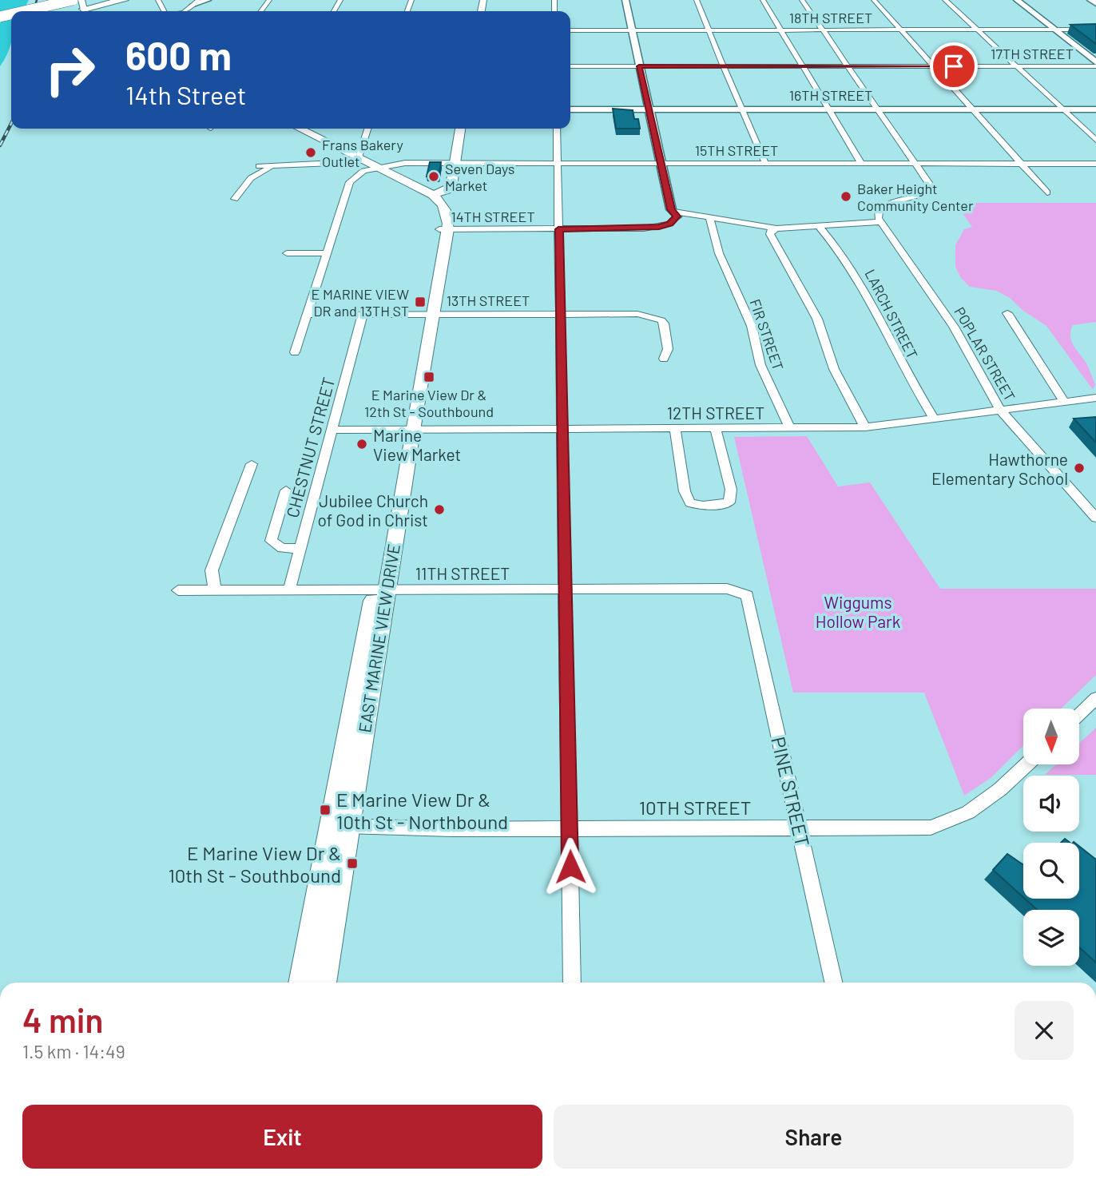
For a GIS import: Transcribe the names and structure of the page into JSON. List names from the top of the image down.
{
  "streets": {
    "main road": ["EAST MARINE VIEW DRIVE"],
    "street": [
      "18TH STREET",
      "17TH STREET",
      "16TH STREET",
      "15TH STREET",
      "14TH STREET",
      "13TH STREET",
      "LARCH STREET",
      "FIR STREET",
      "POPLAR STREET",
      "12TH STREET",
      "CHESTNUT STREET",
      "11TH STREET",
      "PINE STREET",
      "10TH STREET"
    ]
  },
  "crossings": [
    ["14TH STREET", "EAST MARINE VIEW DRIVE"],
    ["13TH STREET", "CHESTNUT STREET"],
    ["13TH STREET", "EAST MARINE VIEW DRIVE"],
    ["LARCH STREET", "12TH STREET"],
    ["FIR STREET", "12TH STREET"],
    ["POPLAR STREET", "12TH STREET"],
    ["12TH STREET", "CHESTNUT STREET"],
    ["12TH STREET", "EAST MARINE VIEW DRIVE"],
    ["CHESTNUT STREET", "11TH STREET"],
    ["11TH STREET", "EAST MARINE VIEW DRIVE"],
    ["11TH STREET", "PINE STREET"],
    ["EAST MARINE VIEW DRIVE", "10TH STREET"],
    ["PINE STREET", "10TH STREET"]
  ],
  "parks": ["Wiggums Hollow Park"],
  "places": {
    "other": [
      "Frans Bakery Outlet",
      "Seven Days Market",
      "Baker Height Community Center",
      "Marine View Market",
      "Hawthorne Elementary School",
      "Jubilee Church of God in Christ"
    ],
    "transit": [
      "E MARINE VIEW DR and 13TH ST",
      "E Marine View Dr & 12th St - Southbound",
      "E Marine View Dr & 10th St - Northbound",
      "E Marine View Dr & 10th St - Southbound"
    ]
  },
  "north": "bottom",
  "page": {
    "turn": ["600 m", "14th Street"],
    "heading": ["4 min", "1.5 km · 14:49"],
    "buttons": ["Exit", "Share"]
  }
}
